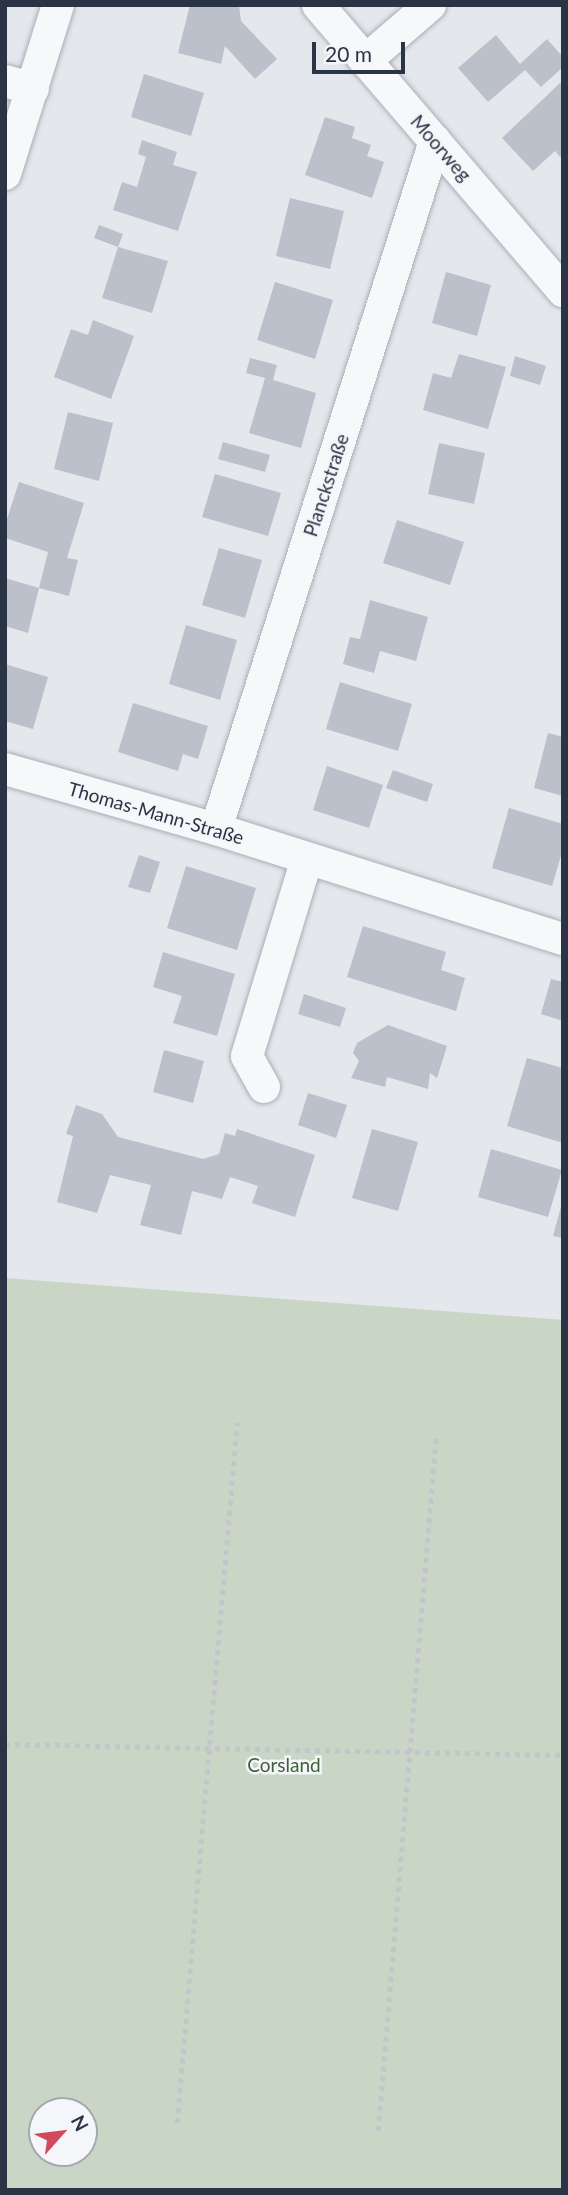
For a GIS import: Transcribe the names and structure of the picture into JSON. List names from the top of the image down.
{
  "streets": {
    "street": ["Moorweg", "Planckstraße", "Thomas-Mann-Straße"]
  },
  "crossings": [
    ["Moorweg", "Planckstraße"],
    ["Planckstraße", "Thomas-Mann-Straße"]
  ],
  "parks": ["Corsland"],
  "scale_bar": "20 m",
  "north": "top right"
}
